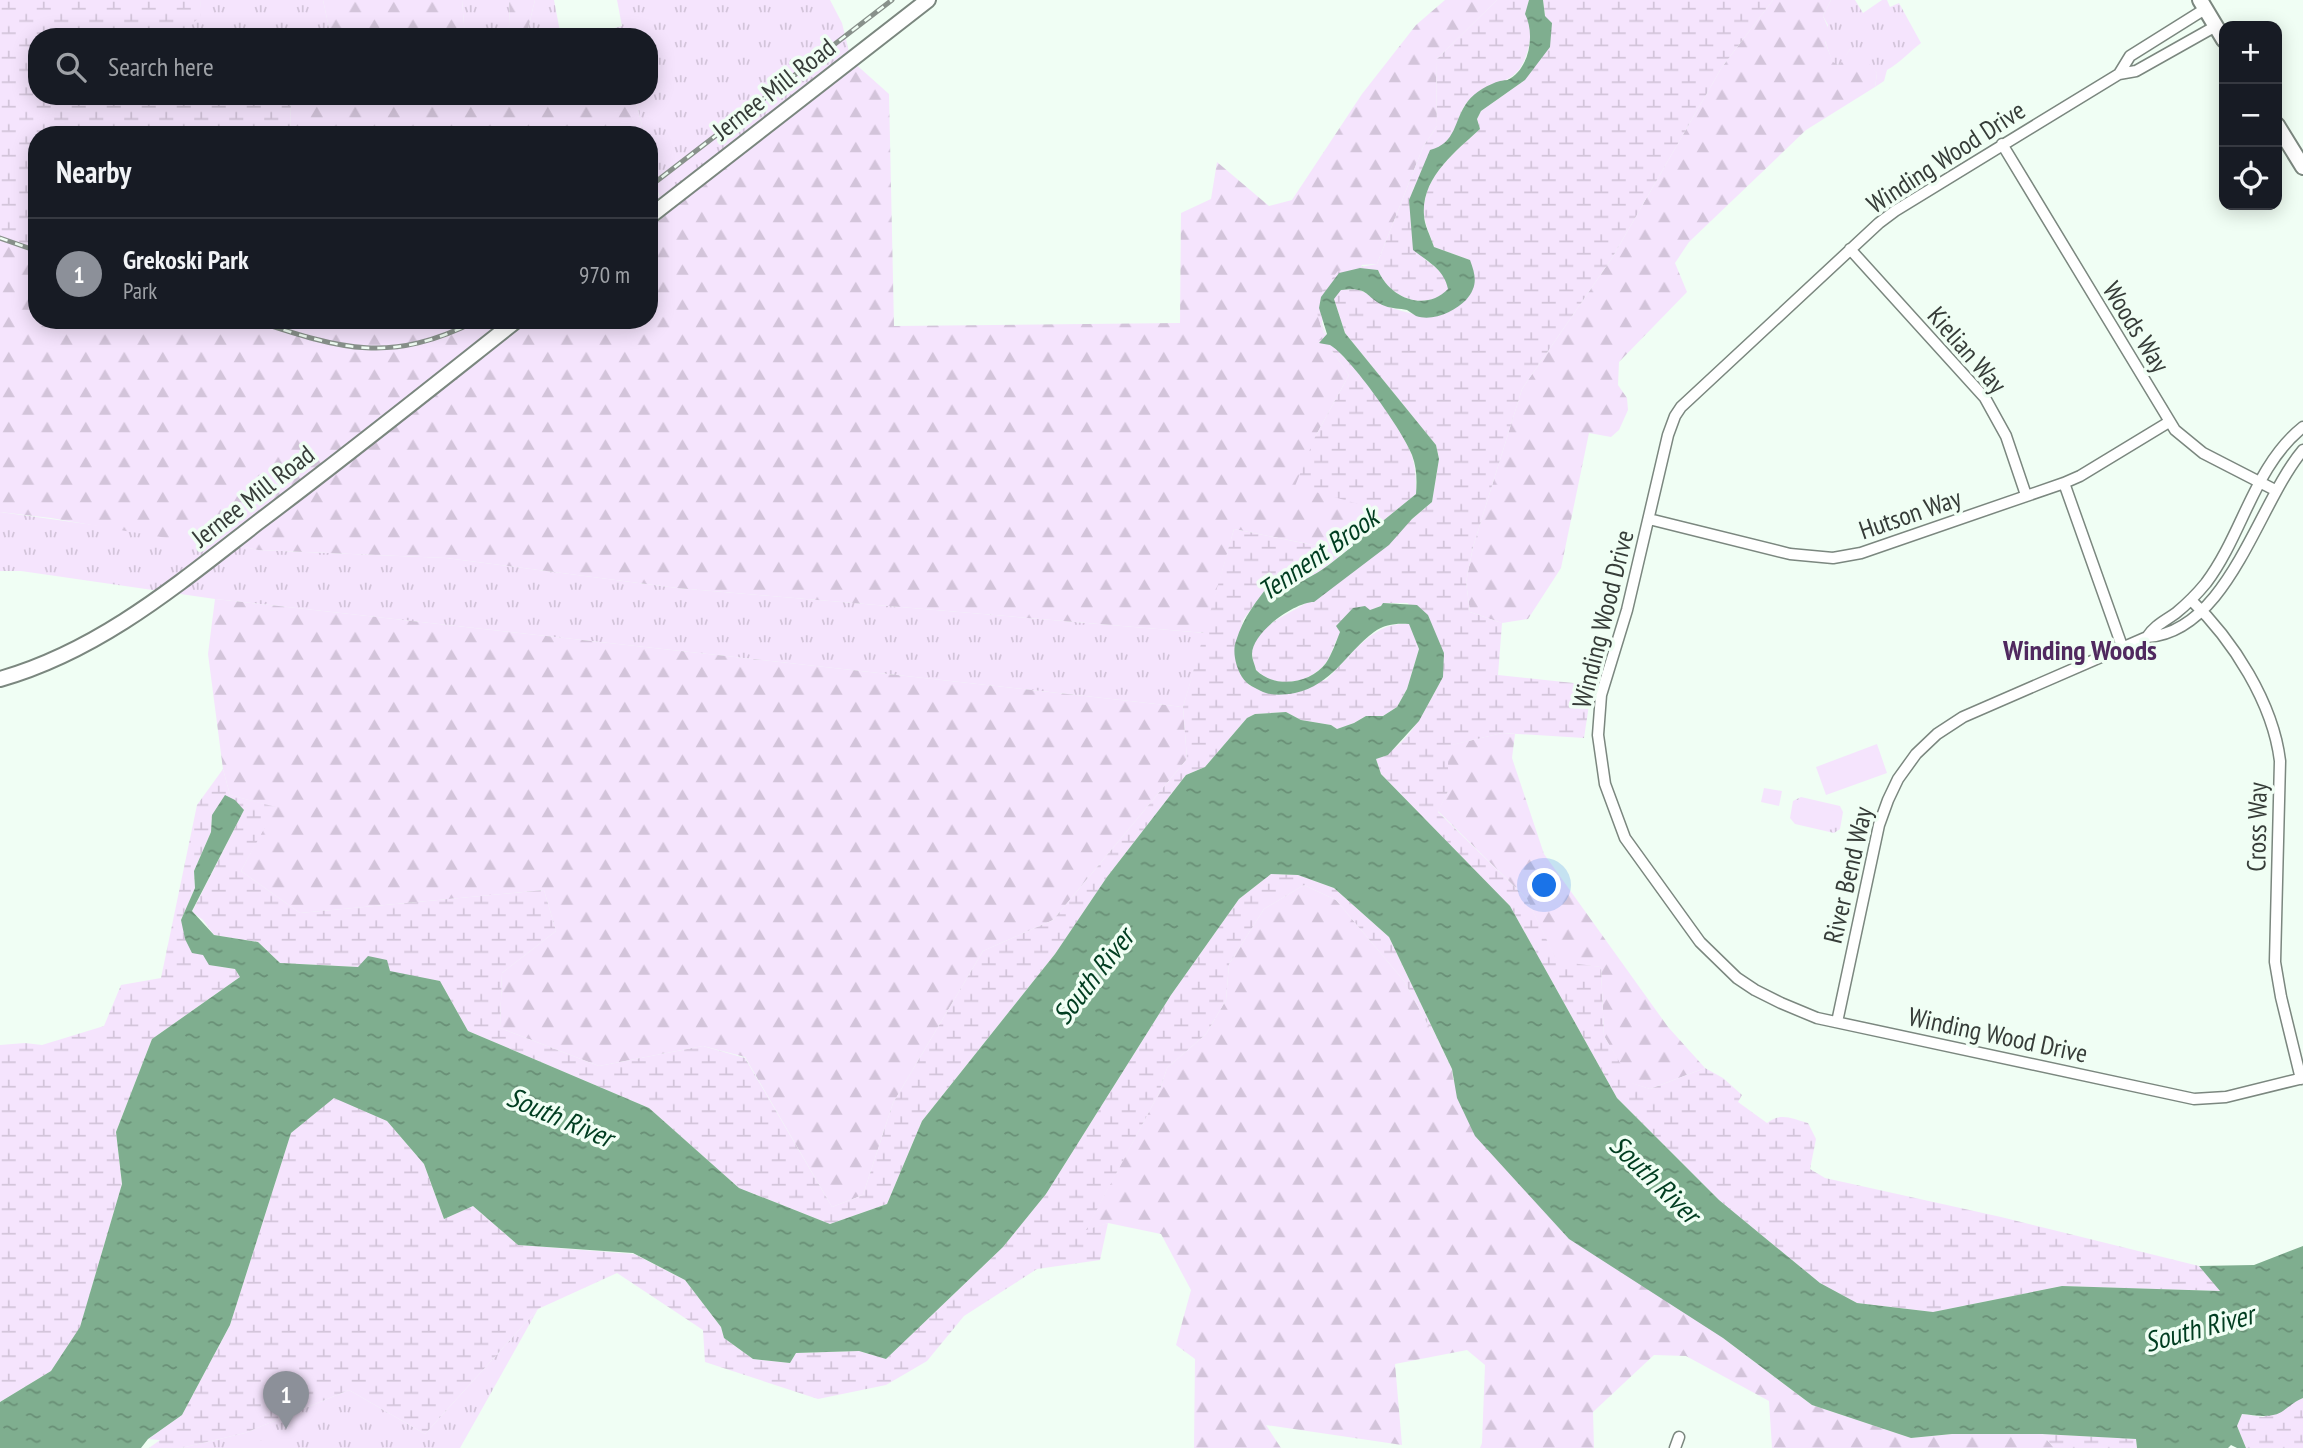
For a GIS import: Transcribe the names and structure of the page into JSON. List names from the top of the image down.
{
  "streets": {
    "street": [
      "Jernee Mill Road",
      "Winding Wood Drive",
      "Woods Way",
      "Kielian Way",
      "Hutson Way",
      "Cross Way",
      "River Bend Way"
    ]
  },
  "crossings": [
    ["Winding Wood Drive", "Woods Way"],
    ["Winding Wood Drive", "Kielian Way"],
    ["Winding Wood Drive", "Hutson Way"],
    ["Winding Wood Drive", "Cross Way"],
    ["Winding Wood Drive", "River Bend Way"],
    ["Woods Way", "Hutson Way"],
    ["Woods Way", "River Bend Way"],
    ["Kielian Way", "Hutson Way"],
    ["Cross Way", "River Bend Way"]
  ],
  "districts": ["Winding Woods"],
  "water": ["Tennent Brook", "South River"],
  "page": {
    "map_buttons": ["+", "−"],
    "search": "Search here",
    "heading": "Nearby",
    "list": [
      {
        "mark": "1",
        "name": "Grekoski Park",
        "note": "Park",
        "value": "970 m"
      }
    ],
    "pins": "1"
  }
}
